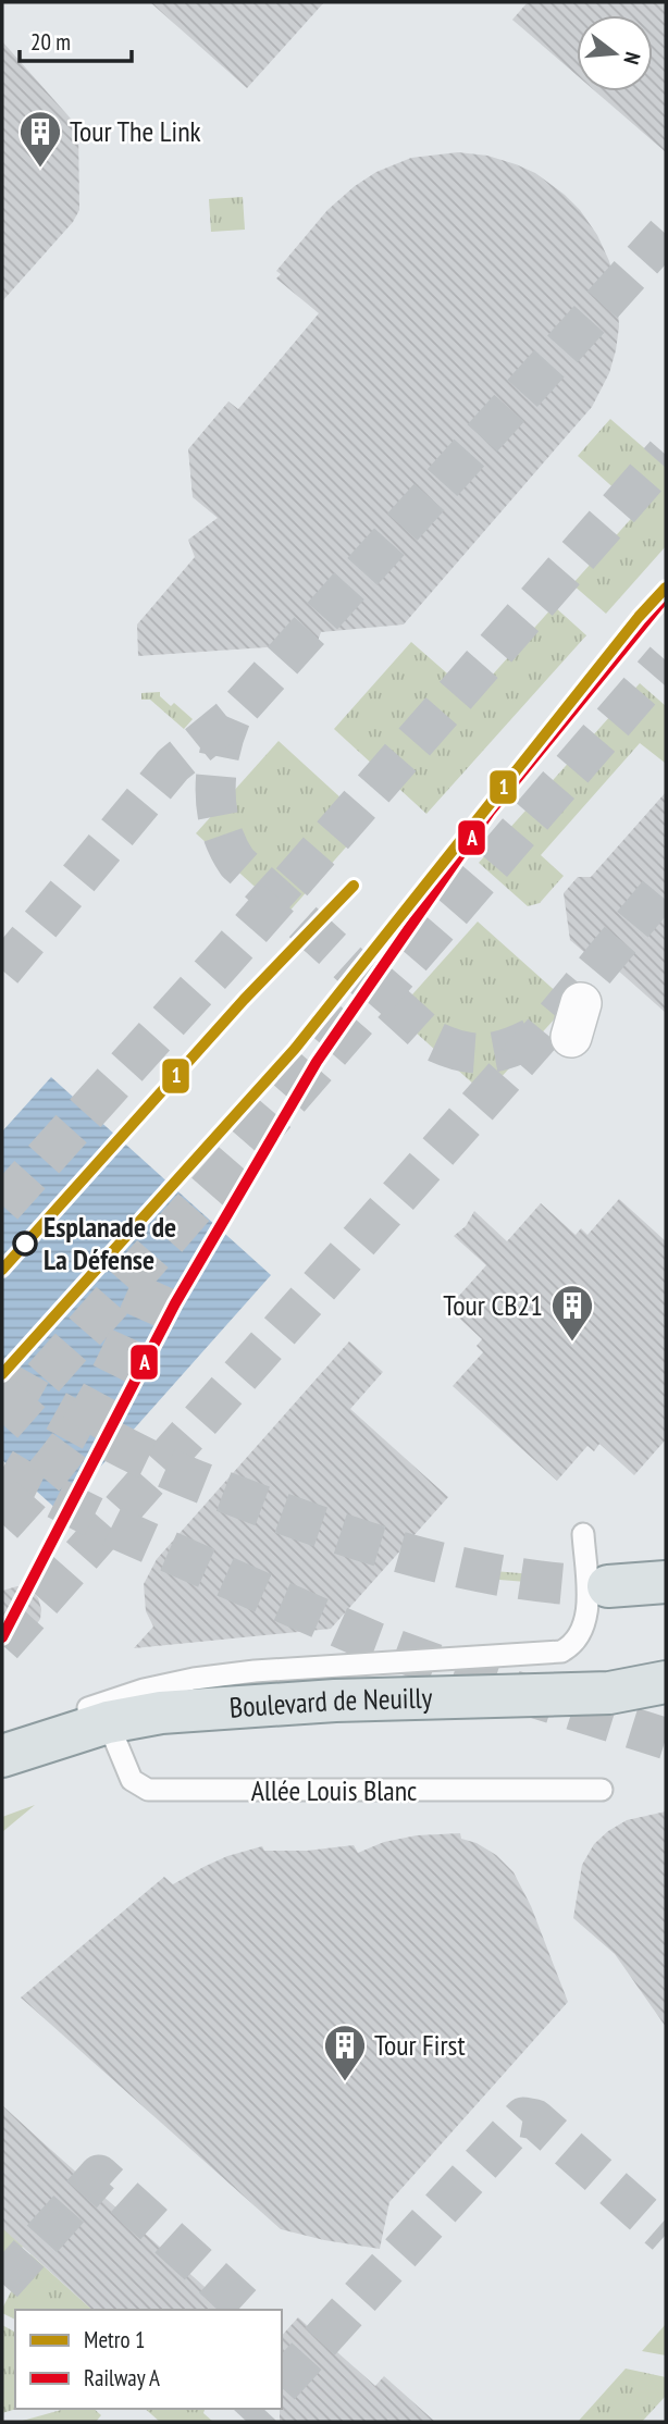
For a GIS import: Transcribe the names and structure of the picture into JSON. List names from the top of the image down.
{
  "streets": {
    "main road": ["Boulevard de Neuilly"],
    "lane": ["Allée Louis Blanc"]
  },
  "crossings": [
    ["Boulevard de Neuilly", "Allée Louis Blanc"]
  ],
  "places": {
    "building": ["Tour The Link", "Tour CB21", "Tour First"],
    "other": ["Esplanade de La Défense"]
  },
  "lines": ["metro line 1", "rail line A"],
  "legend": ["Metro 1", "Railway A"],
  "scale_bar": "20 m",
  "north": "right"
}
